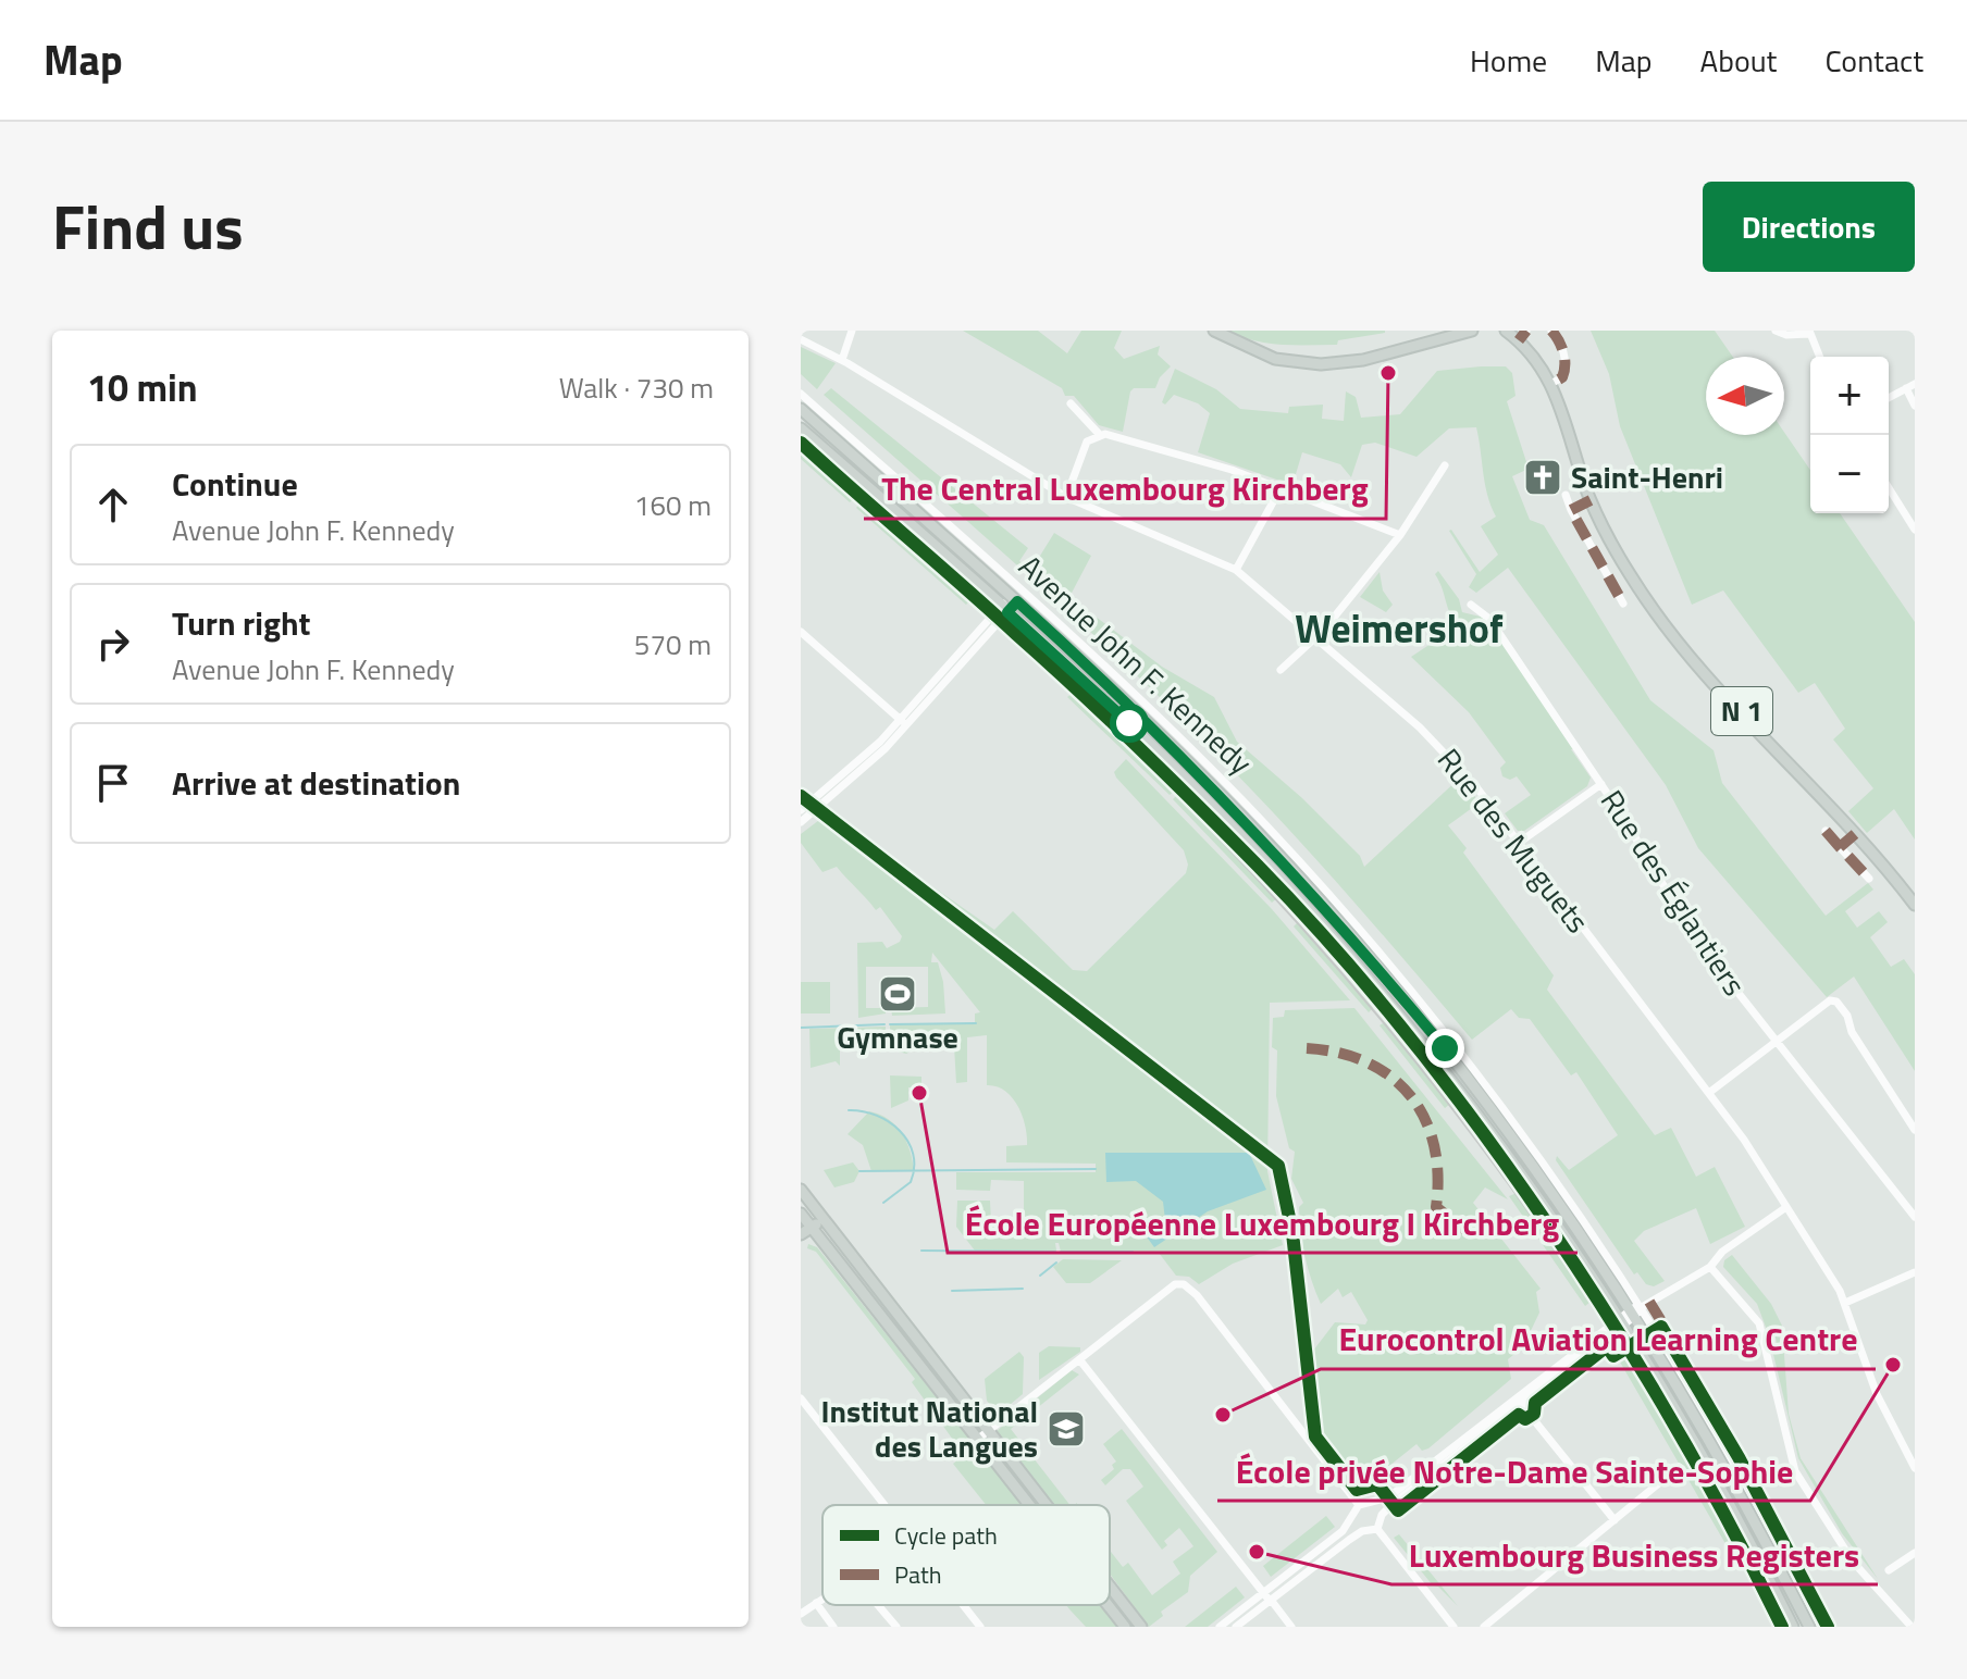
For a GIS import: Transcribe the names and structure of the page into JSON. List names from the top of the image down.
{
  "streets": {
    "main road": ["Avenue John F. Kennedy", "N 1"],
    "street": ["Rue des Muguets", "Rue des Églantiers"]
  },
  "districts": ["Weimershof"],
  "places": {
    "other": [
      "The Central Luxembourg Kirchberg",
      "École Européenne Luxembourg I Kirchberg",
      "École privée Notre-Dame Sainte-Sophie",
      "Eurocontrol Aviation Learning Centre",
      "Luxembourg Business Registers"
    ],
    "church": ["Saint-Henri"],
    "sports": ["Gymnase"],
    "school or university": ["Institut National des Langues"]
  },
  "legend": ["Cycle path", "Path"],
  "north": "left",
  "page": {
    "header": "Map",
    "nav": [
      "Home",
      "Map",
      "About",
      "Contact"
    ],
    "title": "Find us",
    "buttons": "Directions",
    "heading": ["10 min", "Walk · 730 m"],
    "map_buttons": ["+", "−"],
    "list": [
      ["Continue", "Avenue John F. Kennedy", "160 m"],
      ["Turn right", "Avenue John F. Kennedy", "570 m"],
      "Arrive at destination"
    ]
  }
}
